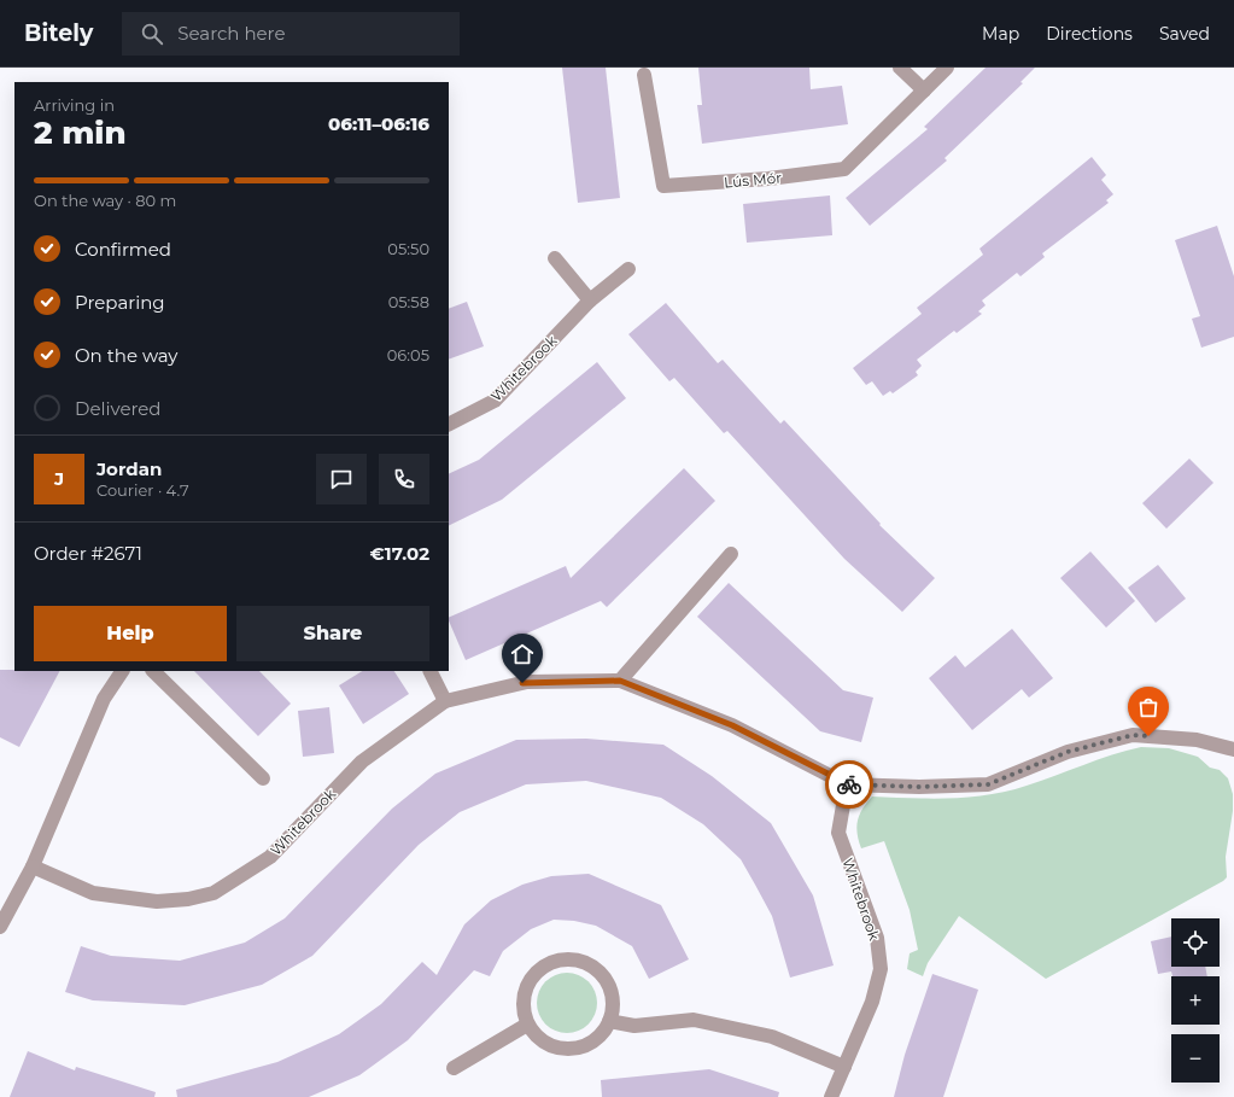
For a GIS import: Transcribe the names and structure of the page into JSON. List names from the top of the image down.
{
  "streets": {
    "street": ["Lús Mór", "Whitebrook"]
  },
  "page": {
    "header": "Bitely",
    "search": "Search here",
    "nav": ["Map", "Directions", "Saved"],
    "heading": ["2 min", "Arriving in", "06:11–06:16"],
    "panel": [
      "Jordan",
      "Courier · 4.7",
      "Order #2671",
      "€17.02"
    ],
    "bar": "On the way · 80 m",
    "list": [
      ["Confirmed", "05:50"],
      ["Preparing", "05:58"],
      ["On the way", "06:05"],
      "Delivered"
    ],
    "round": "J",
    "buttons": ["Help", "Share"],
    "map_buttons": ["+", "−"]
  }
}
